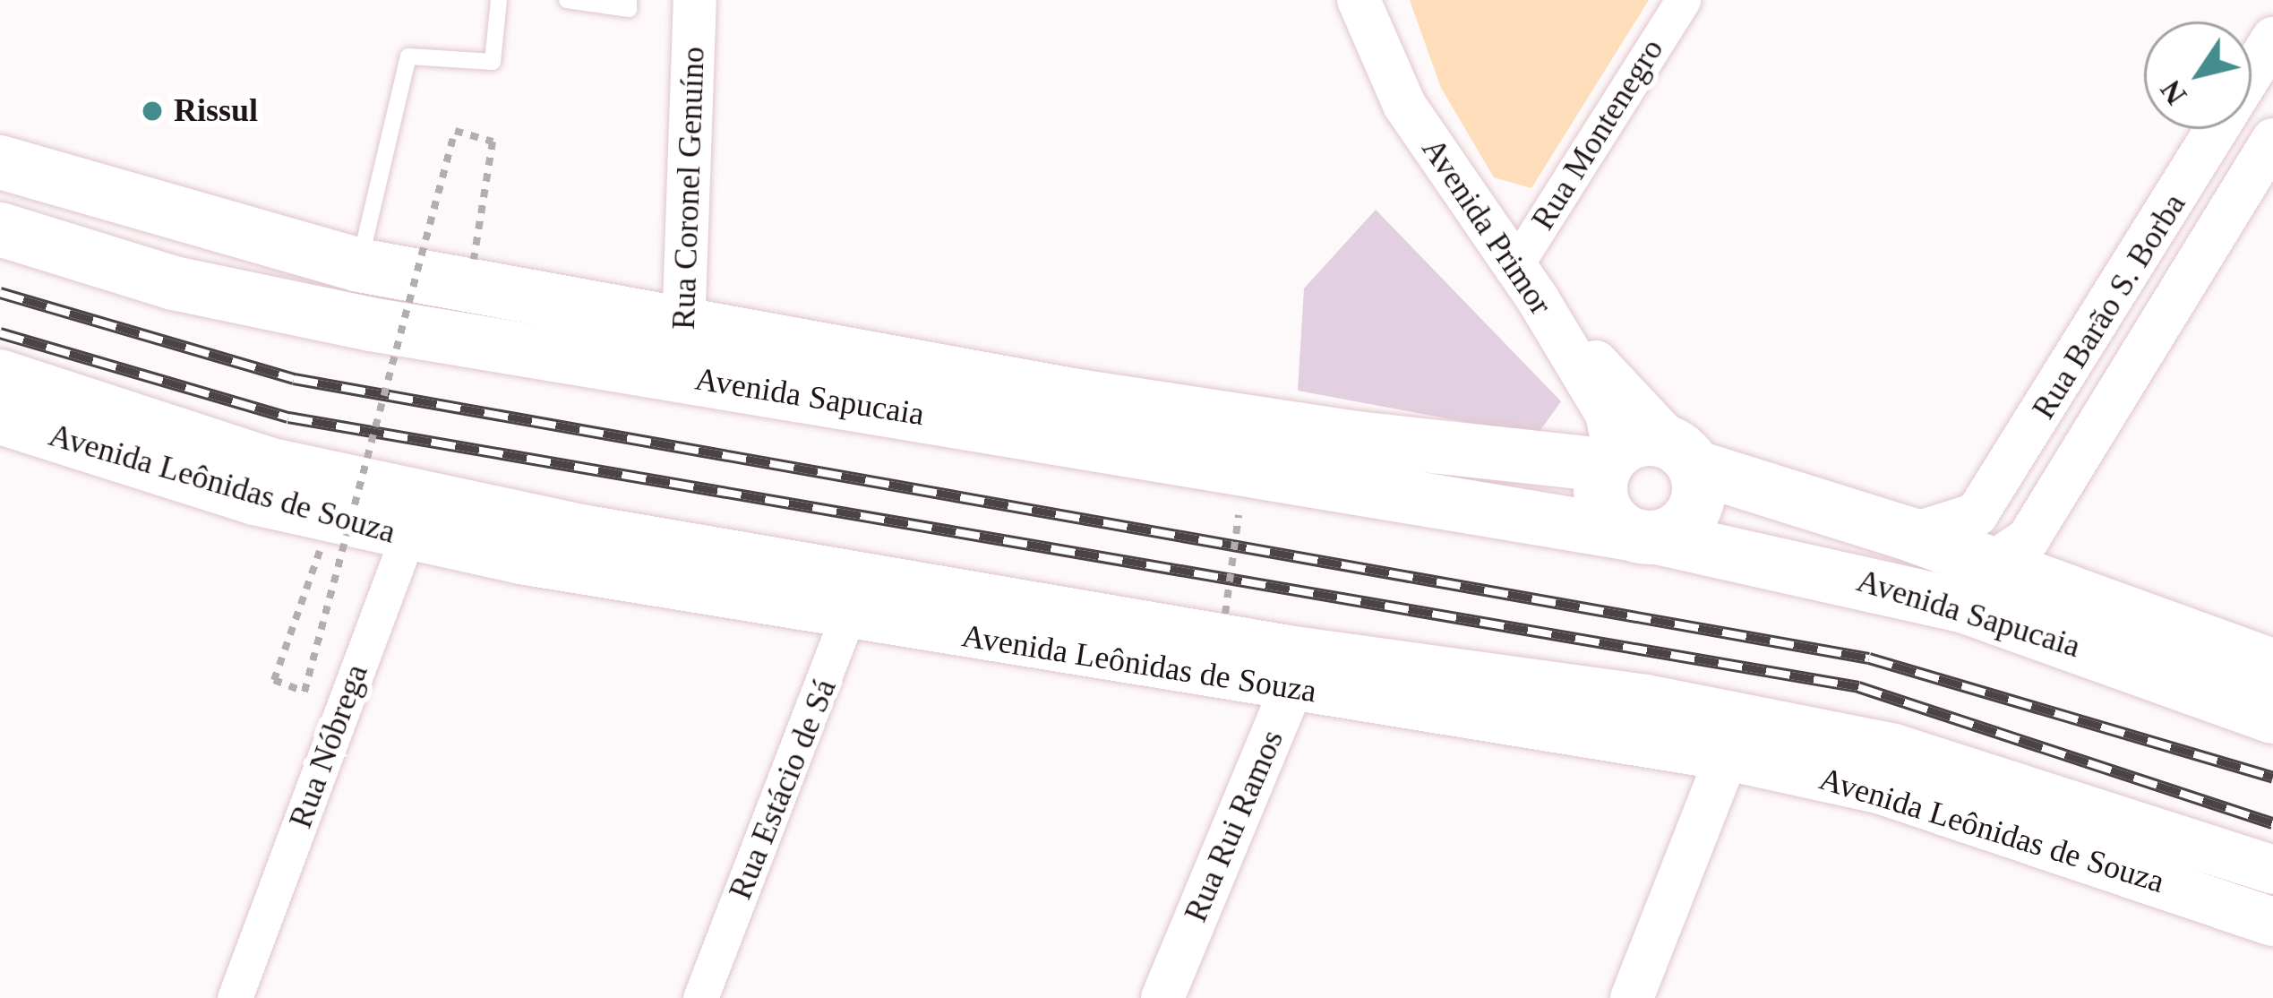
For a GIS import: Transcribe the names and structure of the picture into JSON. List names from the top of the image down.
{
  "streets": {
    "main road": ["Avenida Sapucaia", "Avenida Leônidas de Souza"],
    "street": [
      "Rua Montenegro",
      "Rua Coronel Genuíno",
      "Avenida Primor",
      "Rua Barão S. Borba",
      "Rua Nóbrega",
      "Rua Estácio de Sá",
      "Rua Rui Ramos"
    ]
  },
  "crossings": [
    ["Rua Montenegro", "Avenida Primor"],
    ["Rua Coronel Genuíno", "Avenida Sapucaia"],
    ["Avenida Primor", "Avenida Sapucaia"],
    ["Rua Barão S. Borba", "Avenida Sapucaia"],
    ["Avenida Leônidas de Souza", "Rua Nóbrega"],
    ["Avenida Leônidas de Souza", "Rua Estácio de Sá"],
    ["Avenida Leônidas de Souza", "Rua Rui Ramos"]
  ],
  "places": ["Rissul"],
  "north": "bottom left"
}
